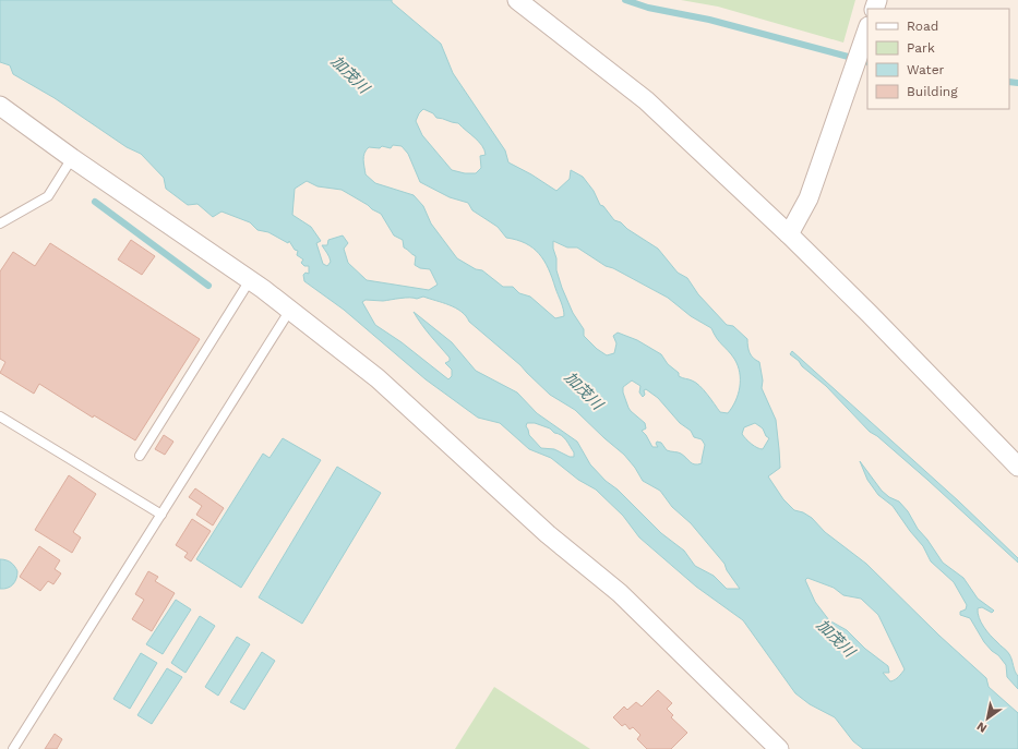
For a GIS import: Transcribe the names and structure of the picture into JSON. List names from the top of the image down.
{
  "water": ["加茂川"],
  "legend": [
    "Road",
    "Park",
    "Water",
    "Building"
  ],
  "north": "bottom left"
}
